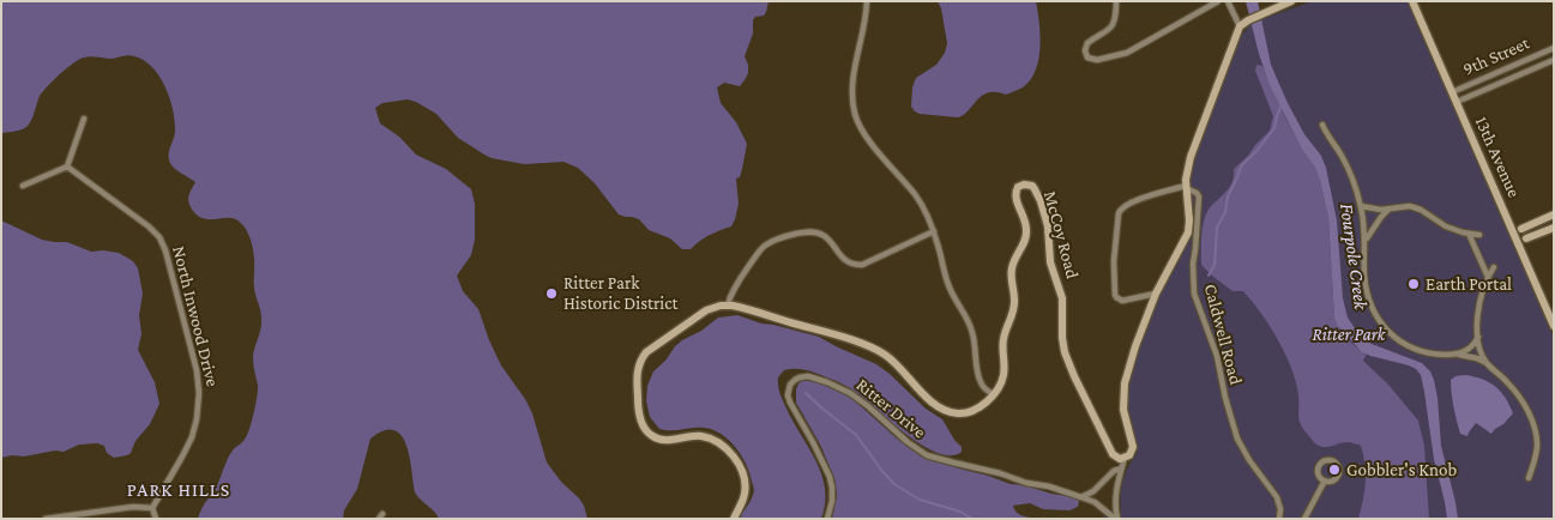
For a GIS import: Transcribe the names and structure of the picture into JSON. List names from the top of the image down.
{
  "streets": {
    "street": [
      "9th Street",
      "13th Avenue",
      "McCoy Road",
      "North Inwood Drive",
      "Caldwell Road",
      "Ritter Drive"
    ]
  },
  "crossings": [
    ["9th Street", "13th Avenue"]
  ],
  "districts": ["PARK HILLS"],
  "water": ["Fourpole Creek"],
  "parks": ["Ritter Park"],
  "places": ["Earth Portal", "Ritter Park Historic District", "Gobbler's Knob"]
}
